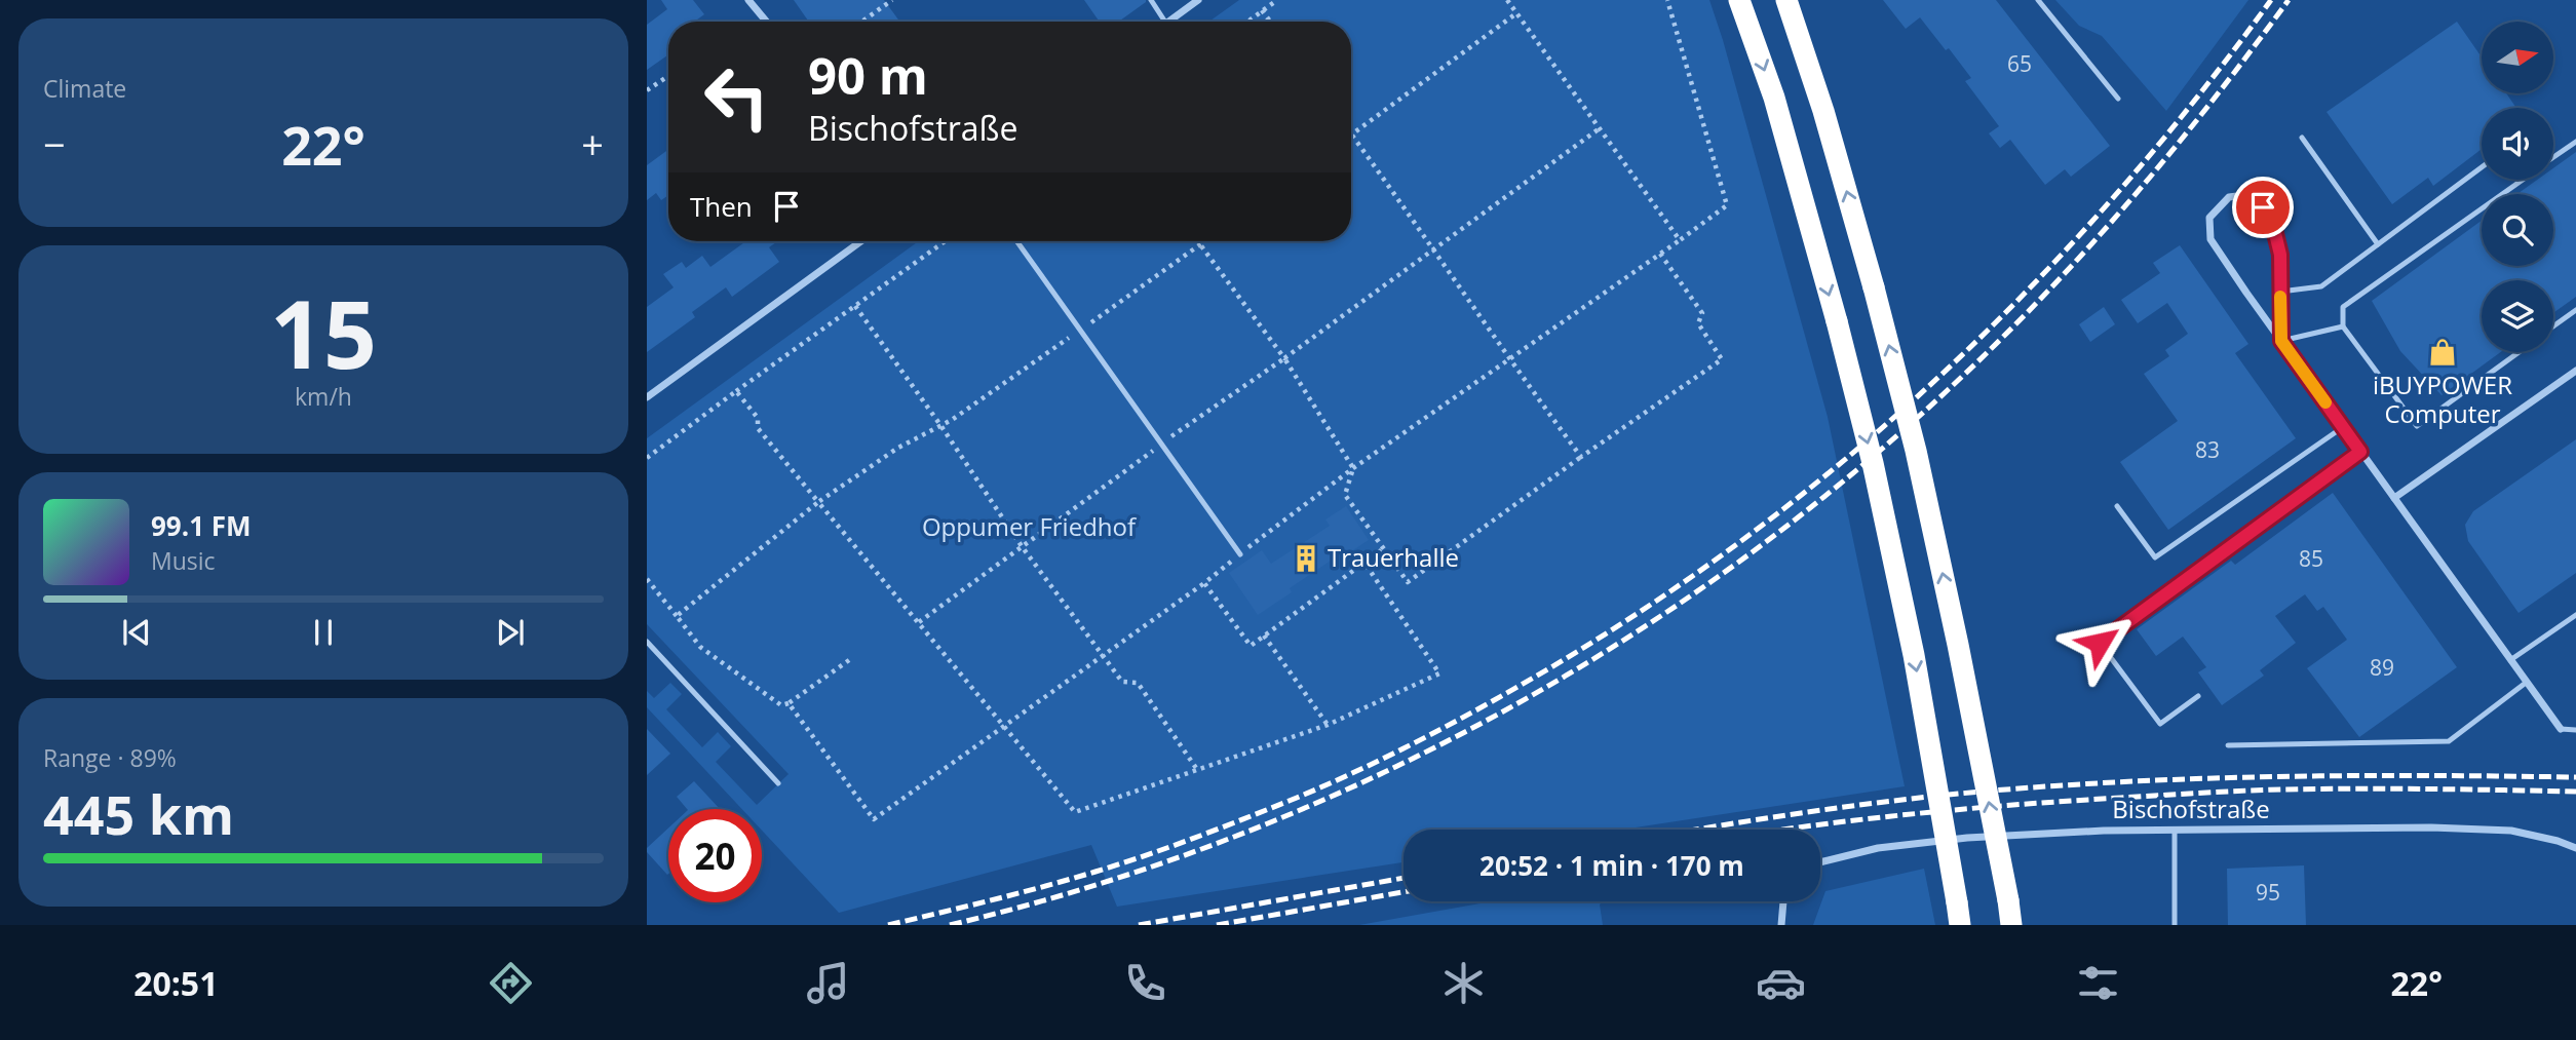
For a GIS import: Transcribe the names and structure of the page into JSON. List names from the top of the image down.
{
  "streets": {
    "street": ["Bischofstraße"]
  },
  "parks": ["Oppumer Friedhof"],
  "places": {
    "shop": ["iBUYPOWER Computer"],
    "building": ["Trauerhalle"]
  },
  "house_numbers": [
    "65",
    "83",
    "85",
    "89",
    "95"
  ],
  "north": "right",
  "page": {
    "tile": [
      "Climate",
      ["15", "km/h"],
      ["Range · 89%", "445 km"]
    ],
    "turn": ["90 m", "Bischofstraße"],
    "heat": ["−", "22°", "+"],
    "then": "Then",
    "song": ["99.1 FM", "Music"],
    "limit": "20",
    "trip": "20:52 · 1 min · 170 m",
    "tabs": ["20:51", "22°"]
  }
}
